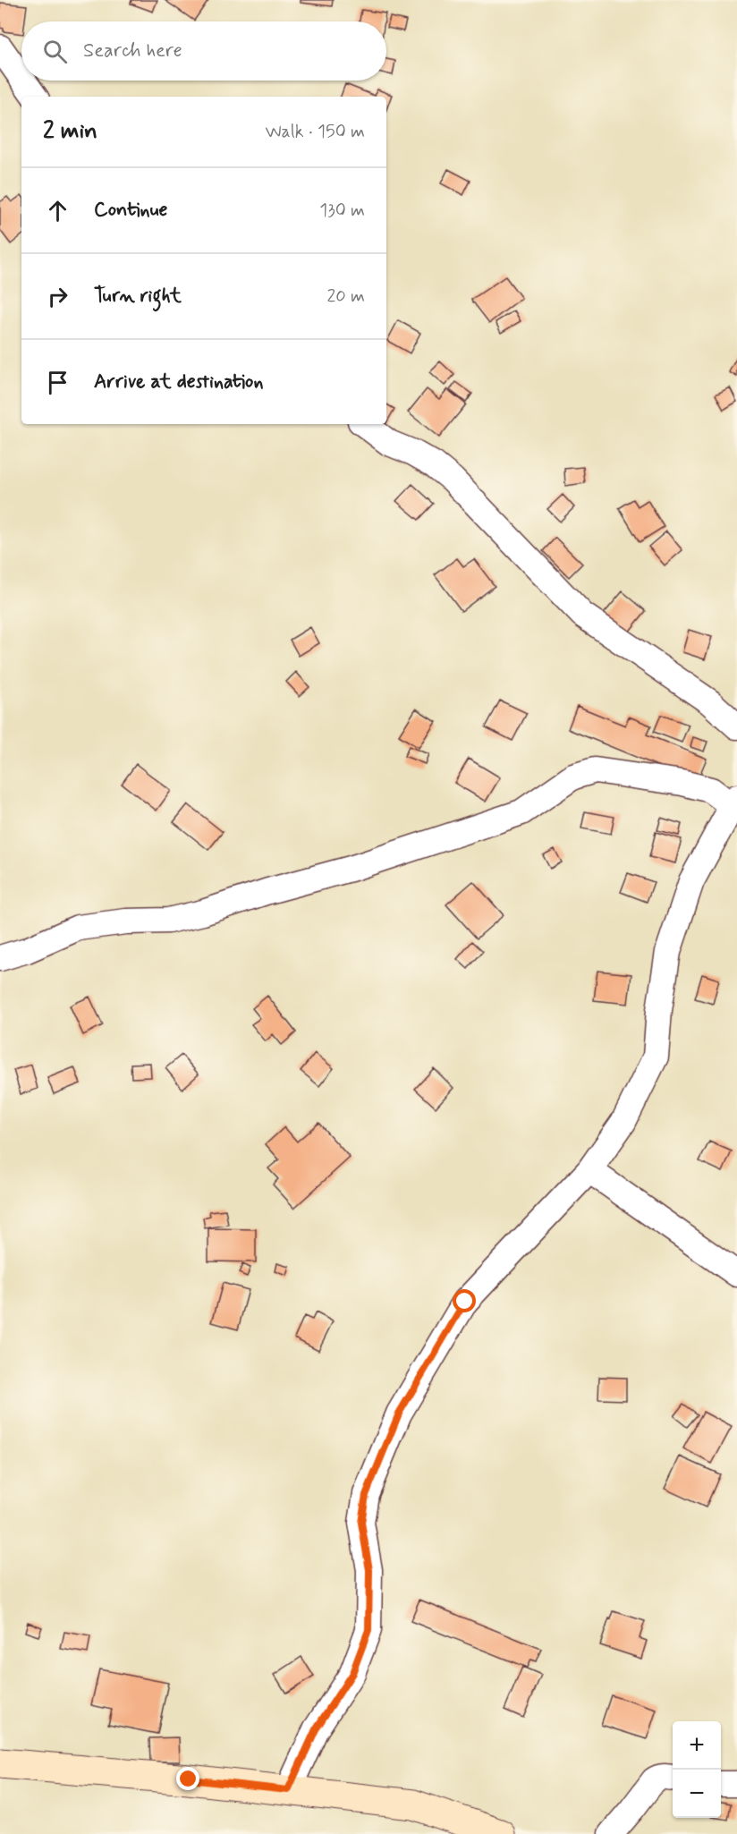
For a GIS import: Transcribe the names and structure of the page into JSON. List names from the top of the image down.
{
  "page": {
    "search": "Search here",
    "heading": ["2 min", "Walk · 150 m"],
    "list": [
      ["Continue", "130 m"],
      ["Turn right", "20 m"],
      "Arrive at destination"
    ],
    "map_buttons": ["+", "−"]
  }
}
